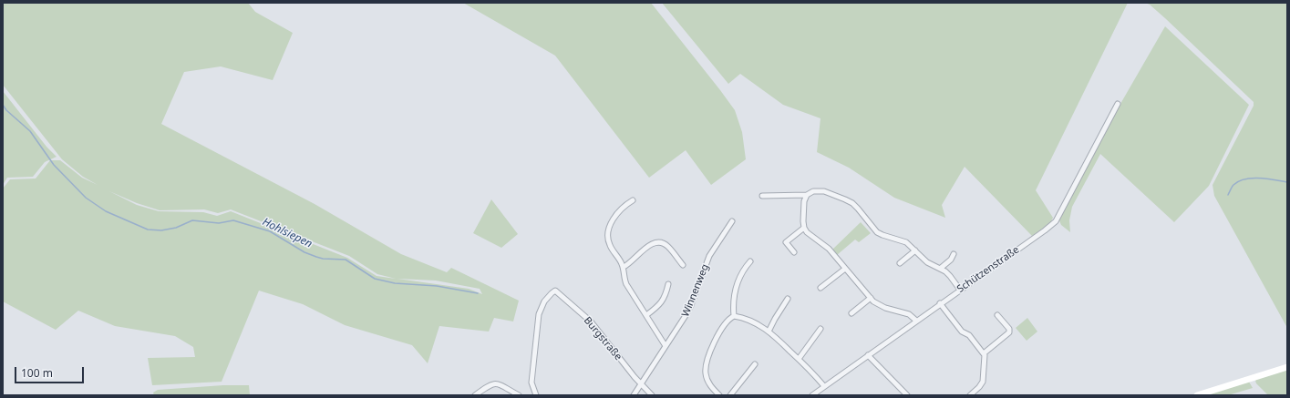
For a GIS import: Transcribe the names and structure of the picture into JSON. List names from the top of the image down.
{
  "streets": {
    "street": ["Schützenstraße", "Winnenweg", "Burgstraße"]
  },
  "crossings": [
    ["Winnenweg", "Burgstraße"]
  ],
  "water": ["Hohlsiepen"],
  "scale_bar": "100 m"
}
